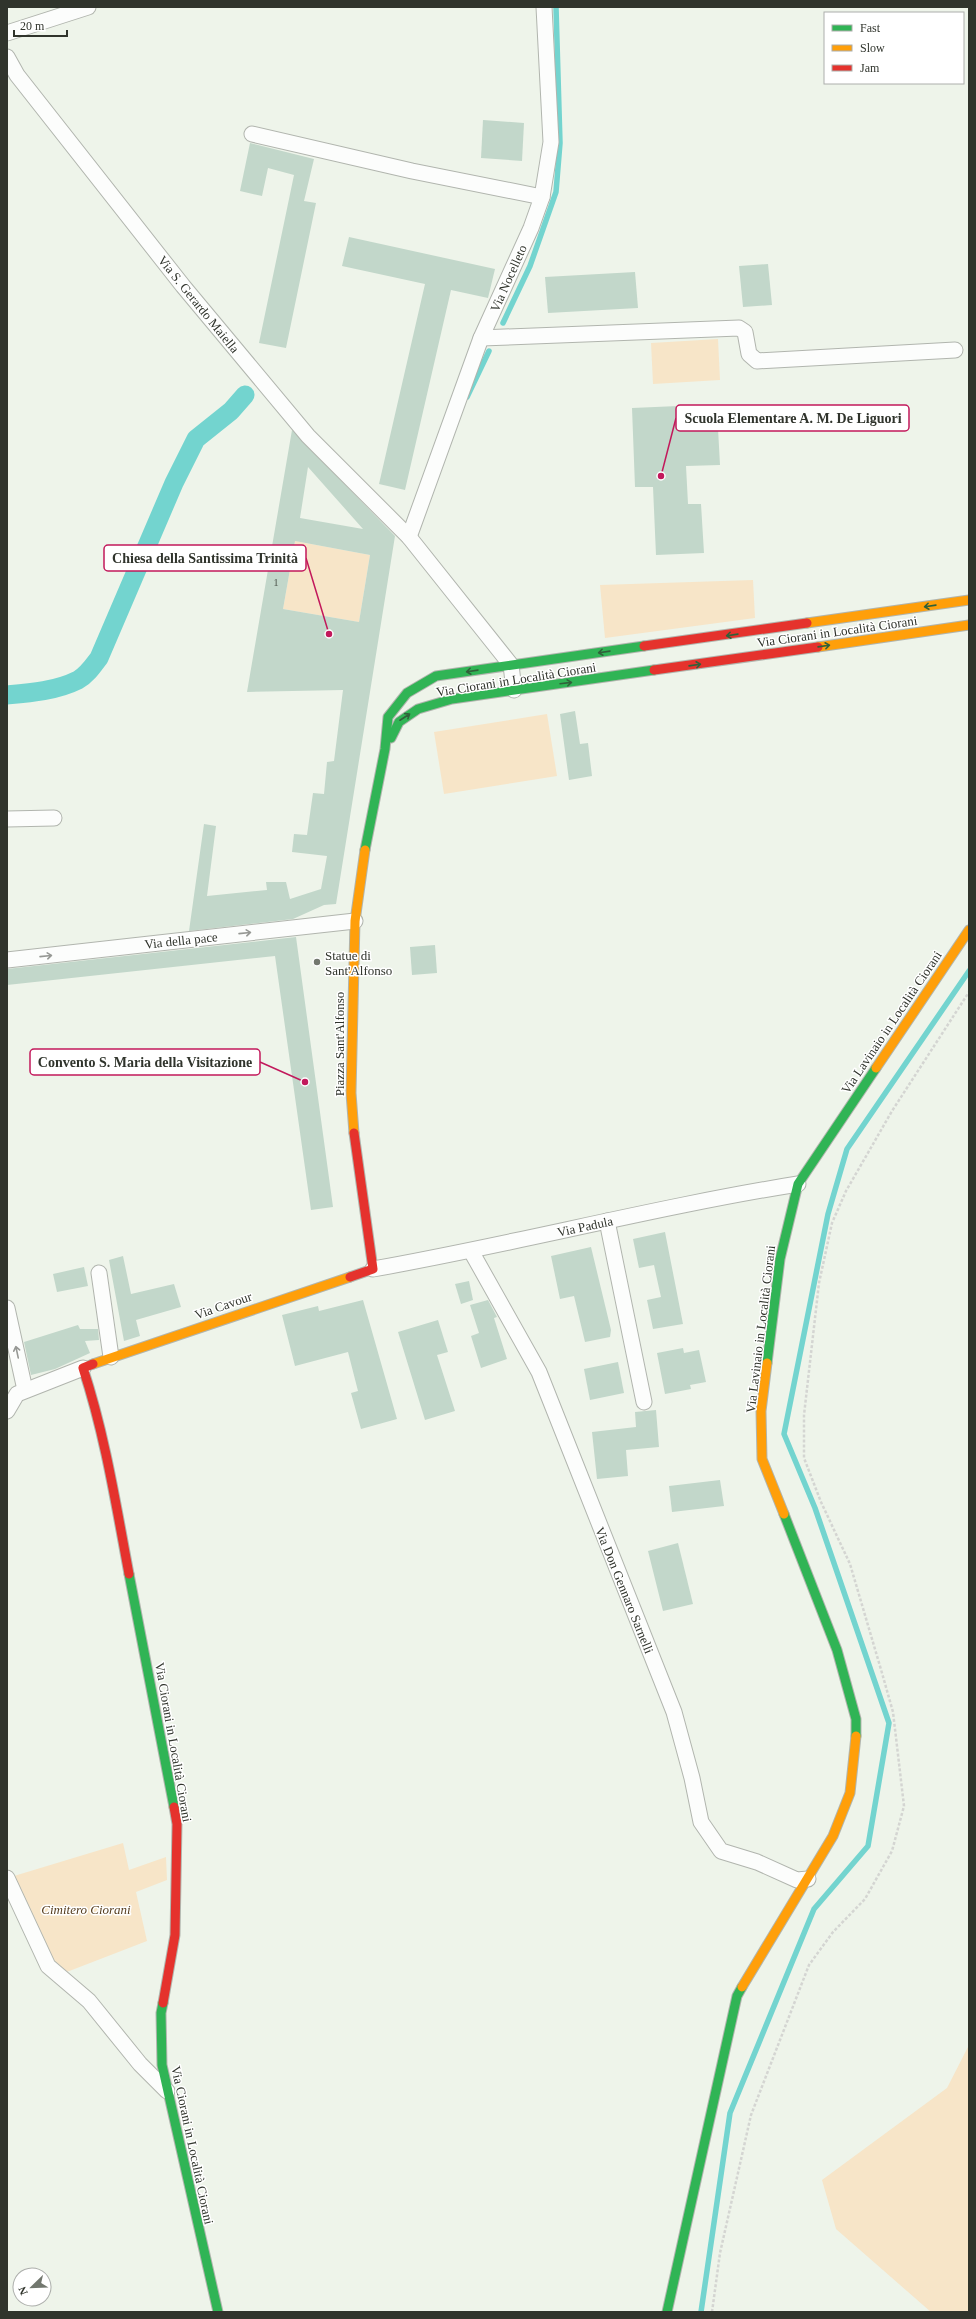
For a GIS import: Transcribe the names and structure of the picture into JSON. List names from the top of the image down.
{
  "streets": {
    "street": [
      "Via Nocelleto",
      "Via S. Gerardo Maiella",
      "Via Ciorani in Località Ciorani",
      "Via della pace",
      "Via Lavinaio in Località Ciorani",
      "Piazza Sant'Alfonso",
      "Via Padula",
      "Via Cavour",
      "Via Don Gennaro Sarnelli"
    ]
  },
  "crossings": [
    ["Via Nocelleto", "Via S. Gerardo Maiella"],
    ["Via S. Gerardo Maiella", "Via Ciorani in Località Ciorani"],
    ["Via Ciorani in Località Ciorani", "Piazza Sant'Alfonso"],
    ["Via Ciorani in Località Ciorani", "Via Cavour"],
    ["Via della pace", "Piazza Sant'Alfonso"],
    ["Via Lavinaio in Località Ciorani", "Via Padula"],
    ["Via Lavinaio in Località Ciorani", "Via Don Gennaro Sarnelli"],
    ["Piazza Sant'Alfonso", "Via Padula"],
    ["Piazza Sant'Alfonso", "Via Cavour"],
    ["Via Padula", "Via Cavour"],
    ["Via Padula", "Via Don Gennaro Sarnelli"]
  ],
  "one_way": ["Via della pace"],
  "parks": ["Cimitero Ciorani"],
  "places": [
    "Scuola Elementare A. M. De Liguori",
    "Chiesa della Santissima Trinità",
    "Statue di Sant'Alfonso",
    "Convento S. Maria della Visitazione"
  ],
  "house_numbers": ["1"],
  "legend": ["Fast", "Slow", "Jam"],
  "scale_bar": "20 m",
  "north": "bottom left"
}
